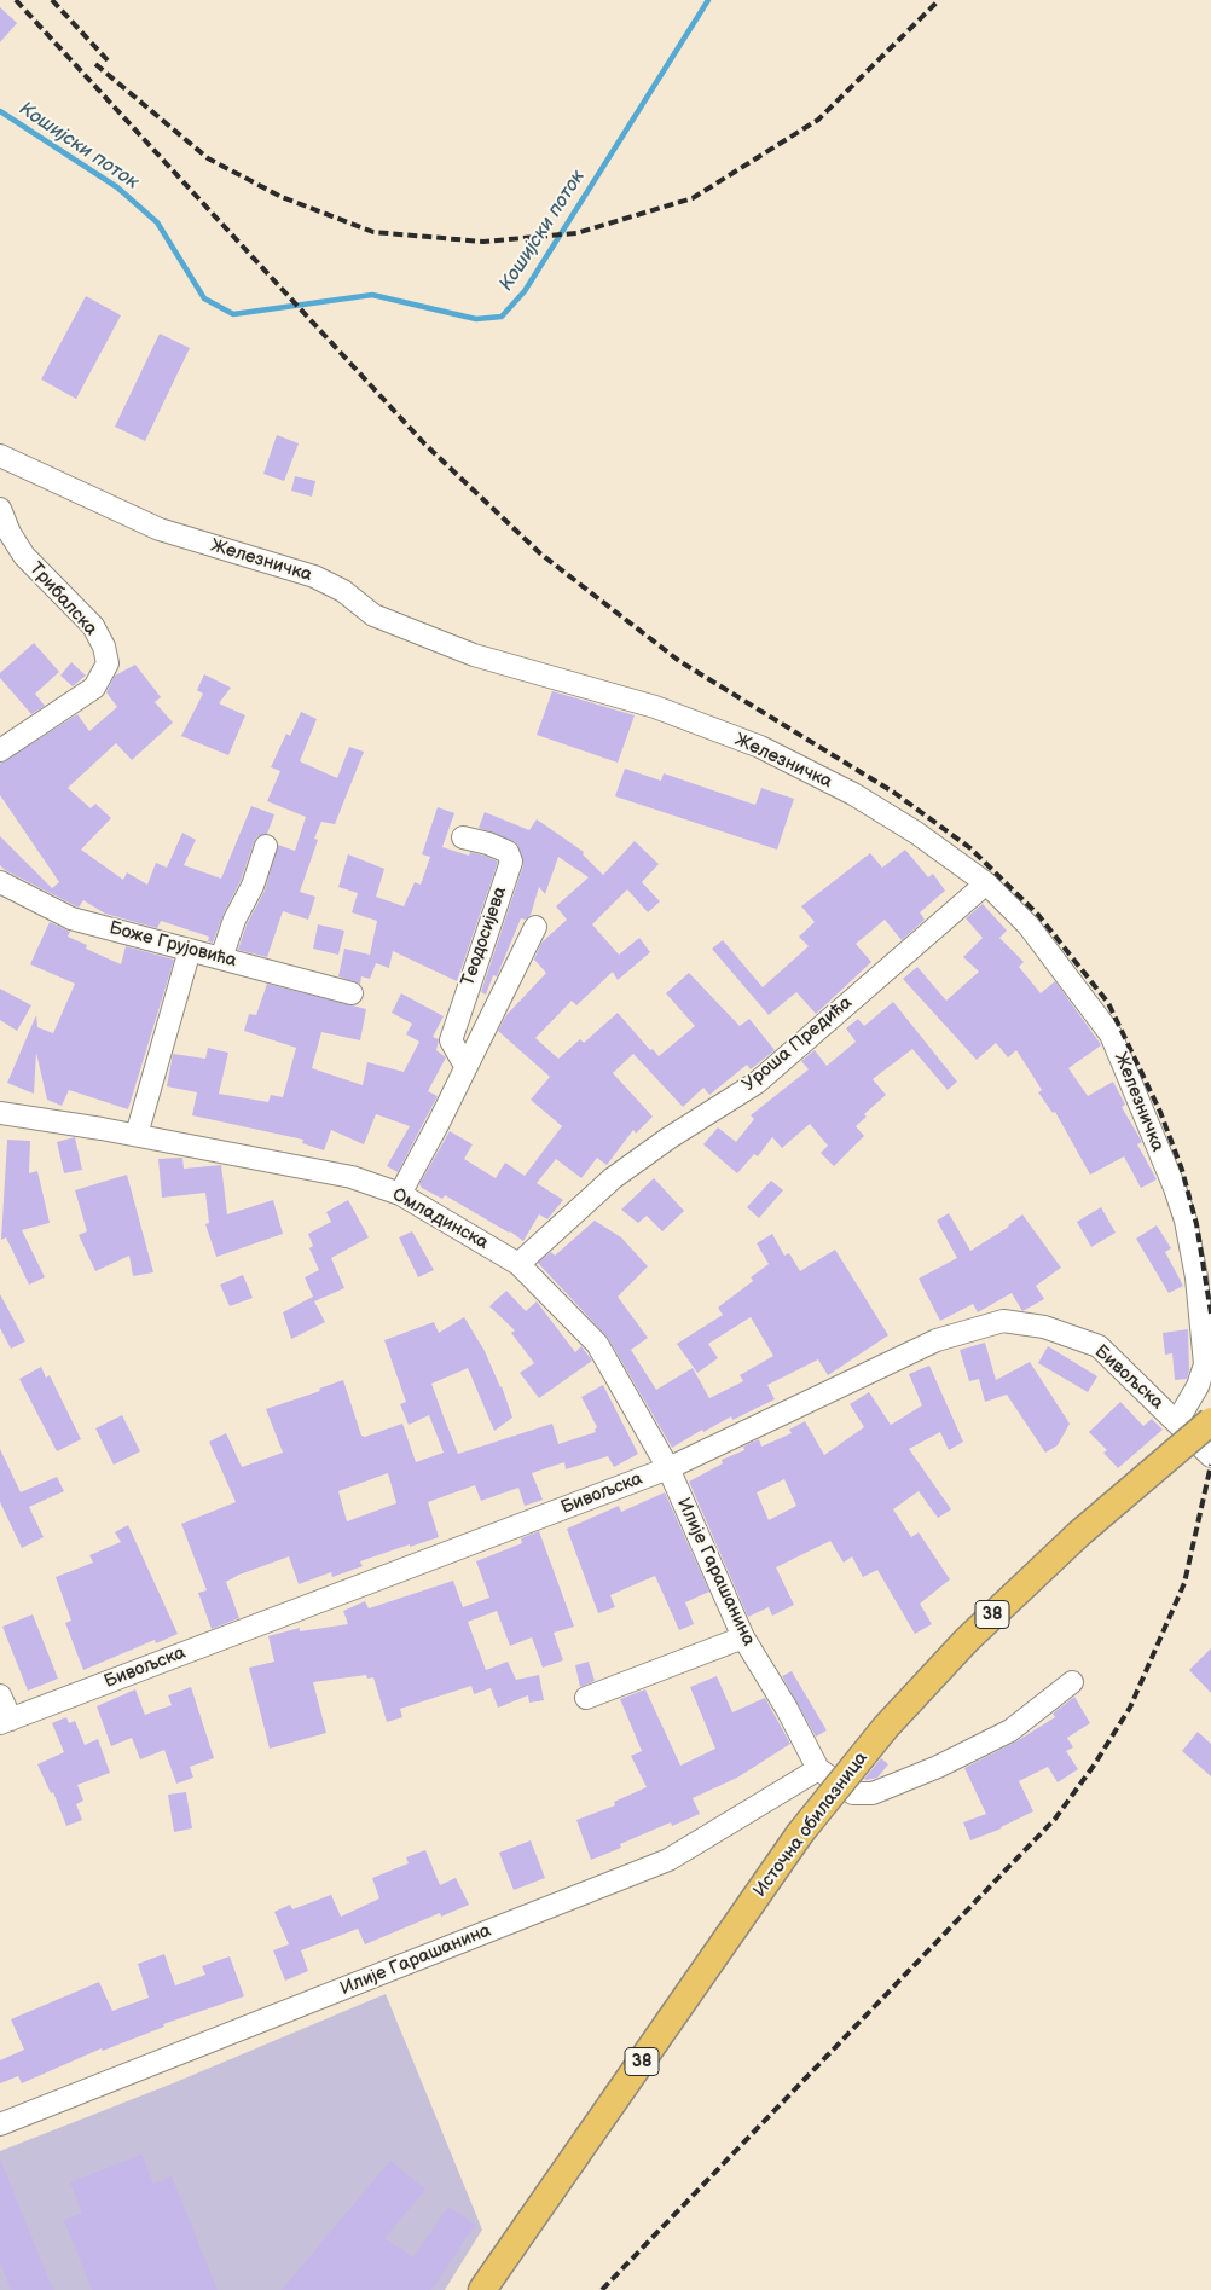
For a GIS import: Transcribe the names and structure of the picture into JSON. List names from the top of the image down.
{
  "streets": {
    "main road": ["38", "Источна обилазница"],
    "street": [
      "Железничка",
      "Трибалска",
      "Теодосијева",
      "Боже Грујовића",
      "Уроша Предића",
      "Омладинска",
      "Бивољска",
      "Илије Гарашанина"
    ]
  },
  "crossings": [
    ["Железничка", "Уроша Предића"],
    ["Железничка", "Бивољска"],
    ["Теодосијева", "Омладинска"],
    ["Уроша Предића", "Омладинска"],
    ["Омладинска", "Бивољска"],
    ["Омладинска", "Илије Гарашанина"],
    ["Бивољска", "Илије Гарашанина"]
  ],
  "water": ["Кошијски поток"]
}
